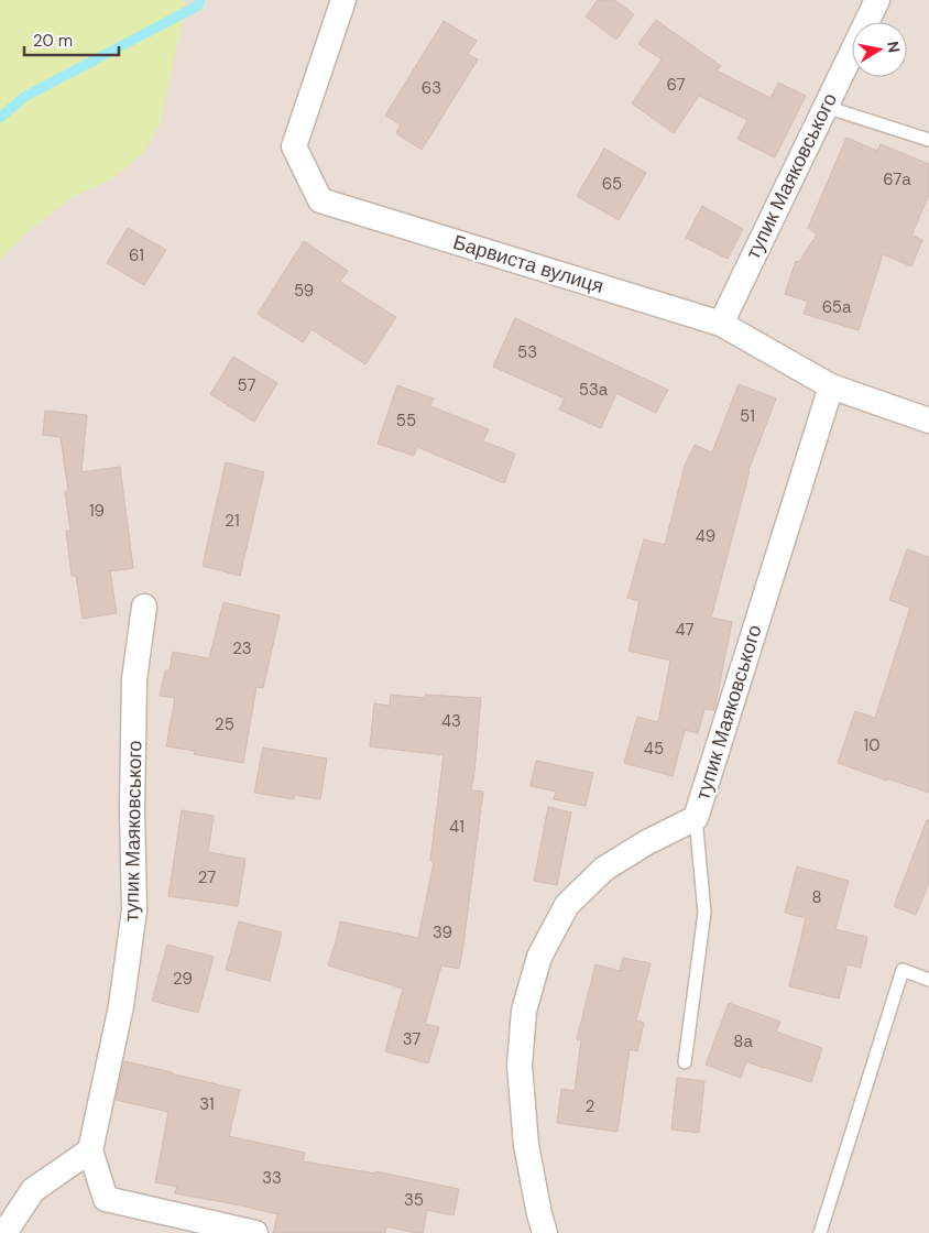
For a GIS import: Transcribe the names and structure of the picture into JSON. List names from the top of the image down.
{
  "streets": {
    "street": ["тупик Маяковського", "Барвиста вулиця"]
  },
  "crossings": [
    ["тупик Маяковського", "Барвиста вулиця"]
  ],
  "house_numbers": [
    "67",
    "63",
    "67а",
    "65",
    "61",
    "59",
    "65а",
    "53",
    "57",
    "53а",
    "51",
    "55",
    "19",
    "21",
    "49",
    "47",
    "23",
    "43",
    "25",
    "10",
    "45",
    "41",
    "27",
    "8",
    "39",
    "29",
    "37",
    "8а",
    "31",
    "2",
    "33",
    "35"
  ],
  "scale_bar": "20 m",
  "north": "right"
}
